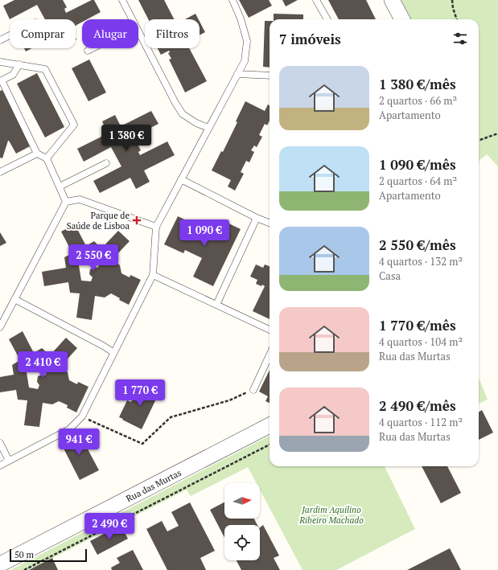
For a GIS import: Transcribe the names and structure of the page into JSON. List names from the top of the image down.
{
  "streets": {
    "street": ["Rua das Murtas"]
  },
  "parks": ["Jardim Aquilino Ribeiro Machado"],
  "places": {
    "health": ["Parque de Saúde de Lisboa"]
  },
  "scale_bar": "50 m",
  "north": "right",
  "page": {
    "chip": ["Comprar", "Alugar", "Filtros"],
    "heading": "7 imóveis",
    "list": [
      {
        "name": "1 380 €/mês",
        "note": "2 quartos · 66 m² · Apartamento"
      },
      {
        "name": "1 090 €/mês",
        "note": "2 quartos · 64 m² · Apartamento"
      },
      {
        "name": "2 550 €/mês",
        "note": "4 quartos · 132 m² · Casa"
      },
      {
        "name": "1 770 €/mês",
        "note": "4 quartos · 104 m² · Rua das Murtas"
      },
      {
        "name": "2 490 €/mês",
        "note": "4 quartos · 112 m² · Rua das Murtas"
      }
    ],
    "price": [
      "1 380 €",
      "1 090 €",
      "2 550 €",
      "2 410 €",
      "1 770 €",
      "941 €",
      "2 490 €"
    ],
    "scale": "50 m"
  }
}
